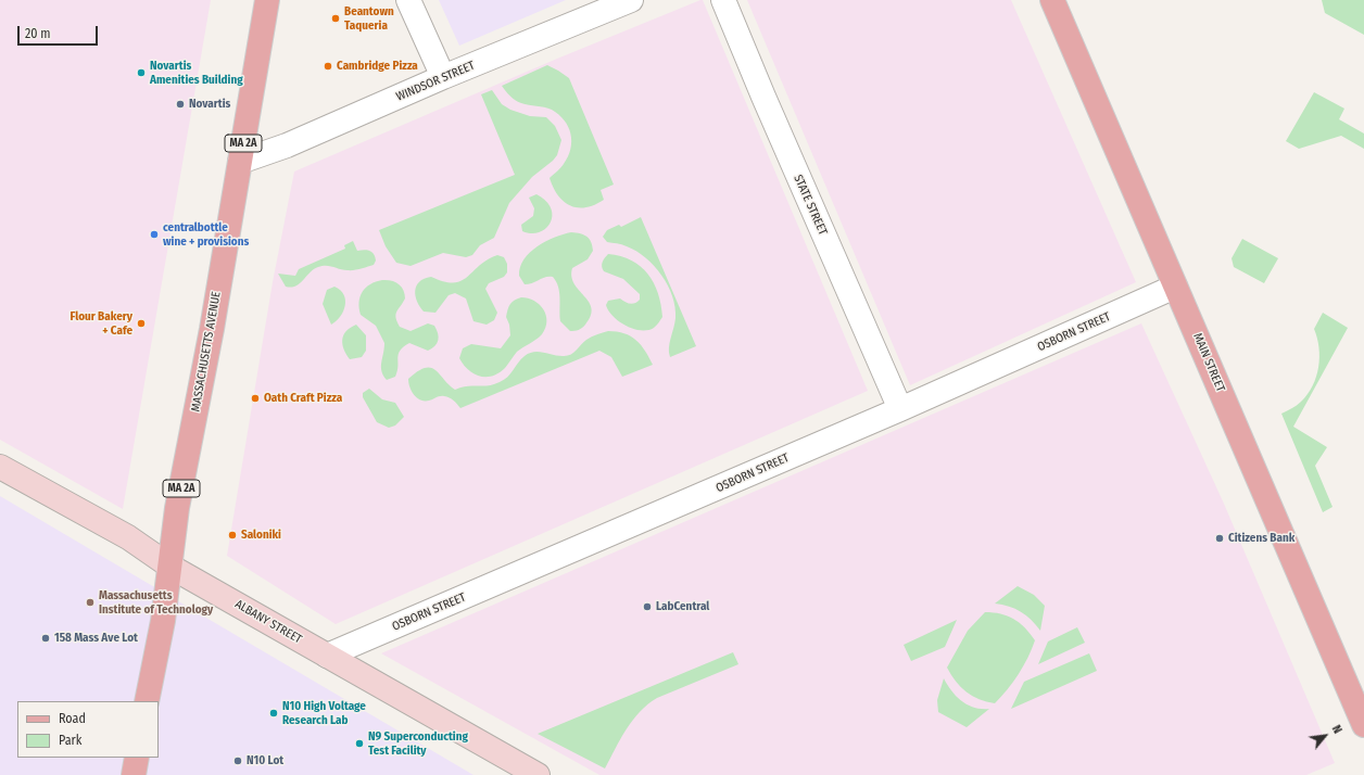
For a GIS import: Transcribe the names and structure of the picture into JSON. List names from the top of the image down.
{
  "streets": {
    "main road": [
      "MA 2A",
      "MASSACHUSETTS AVENUE",
      "MAIN STREET",
      "ALBANY STREET"
    ],
    "street": ["WINDSOR STREET", "STATE STREET", "OSBORN STREET"]
  },
  "crossings": [
    ["WINDSOR STREET", "MASSACHUSETTS AVENUE"],
    ["STATE STREET", "OSBORN STREET"],
    ["OSBORN STREET", "MAIN STREET"],
    ["OSBORN STREET", "ALBANY STREET"],
    ["MASSACHUSETTS AVENUE", "ALBANY STREET"]
  ],
  "places": [
    "Beantown Taqueria",
    "Cambridge Pizza",
    "Novartis Amenities Building",
    "Novartis",
    "centralbottle wine + provisions",
    "Flour Bakery + Cafe",
    "Oath Craft Pizza",
    "Saloniki",
    "Citizens Bank",
    "Massachusetts Institute of Technology",
    "LabCentral",
    "158 Mass Ave Lot",
    "N10 High Voltage Research Lab",
    "N9 Superconducting Test Facility",
    "N10 Lot"
  ],
  "legend": ["Road", "Park"],
  "scale_bar": "20 m",
  "north": "top right"
}
